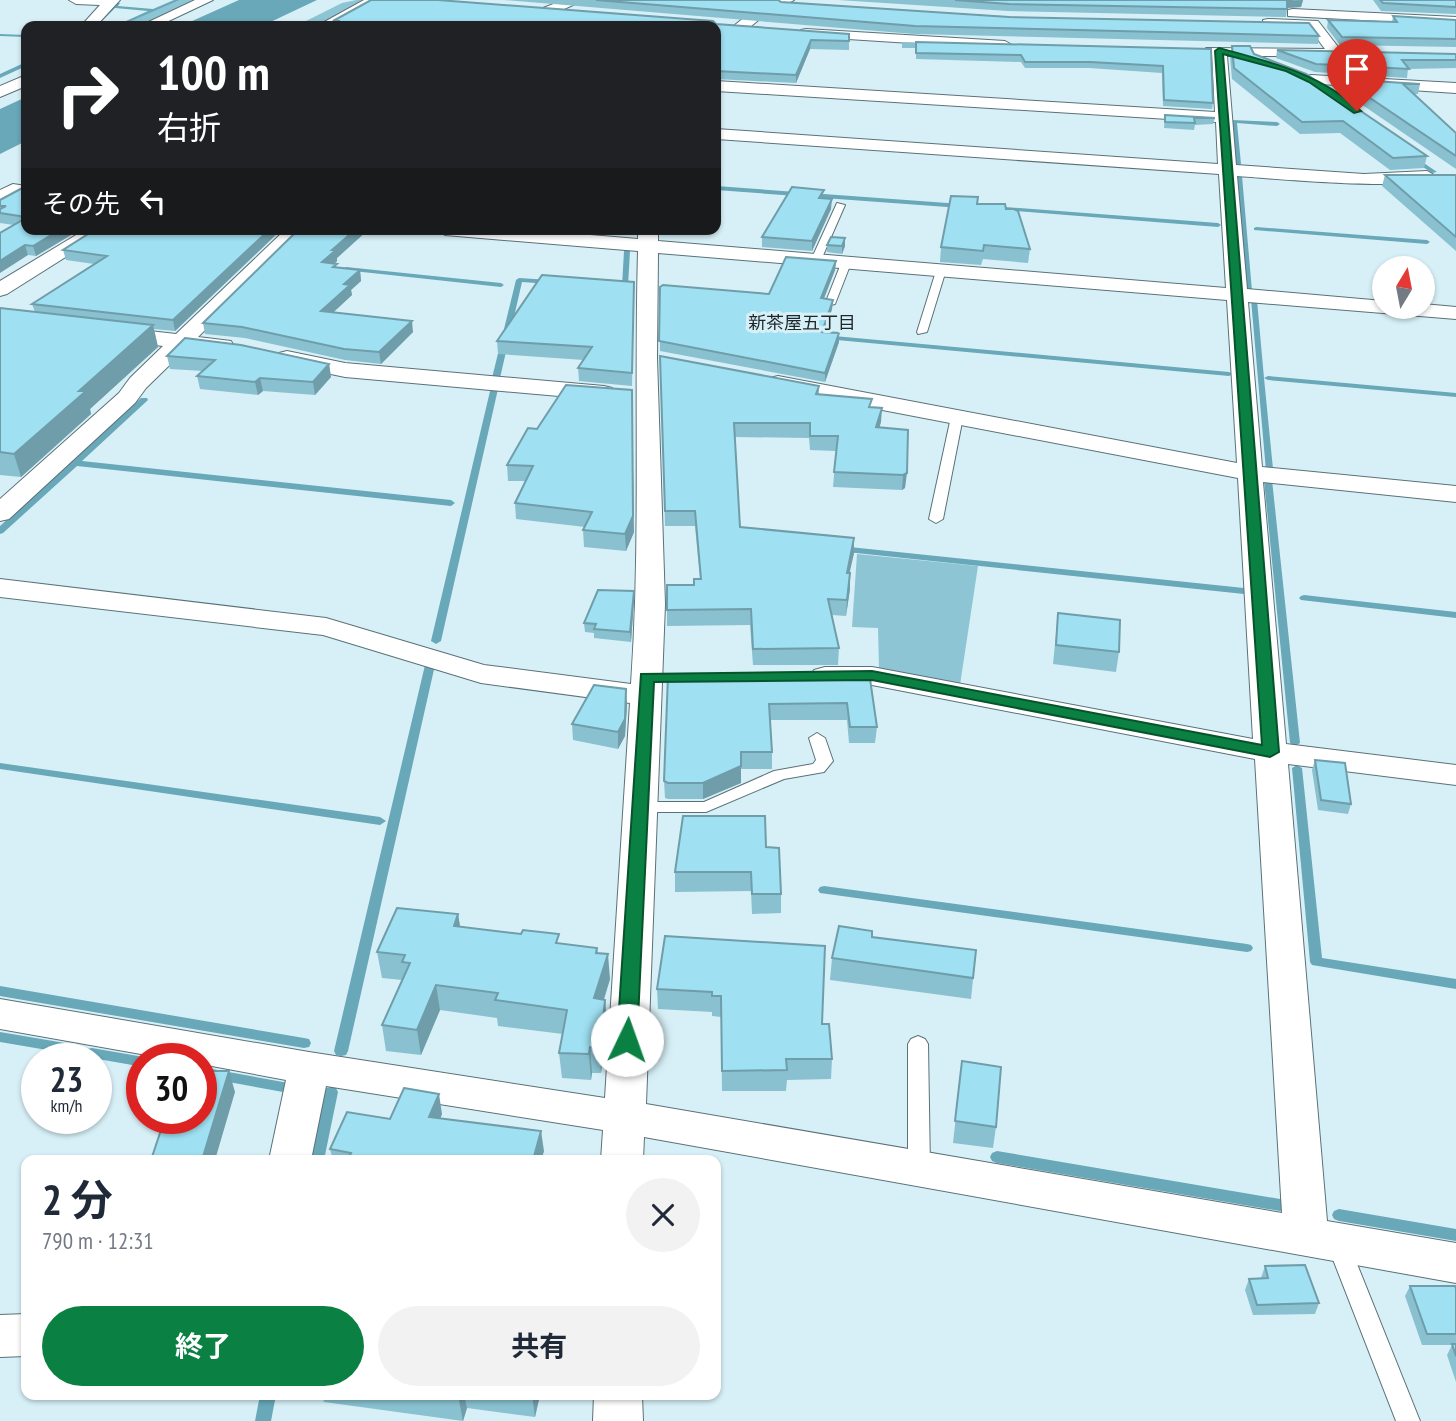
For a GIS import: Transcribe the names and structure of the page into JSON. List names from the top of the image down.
{
  "districts": ["新茶屋五丁目"],
  "north": "top",
  "page": {
    "turn": ["100 m", "右折"],
    "then": "その先",
    "speed": "23 km/h",
    "limit": "30",
    "heading": ["2 分", "790 m · 12:31"],
    "buttons": ["終了", "共有"]
  }
}
